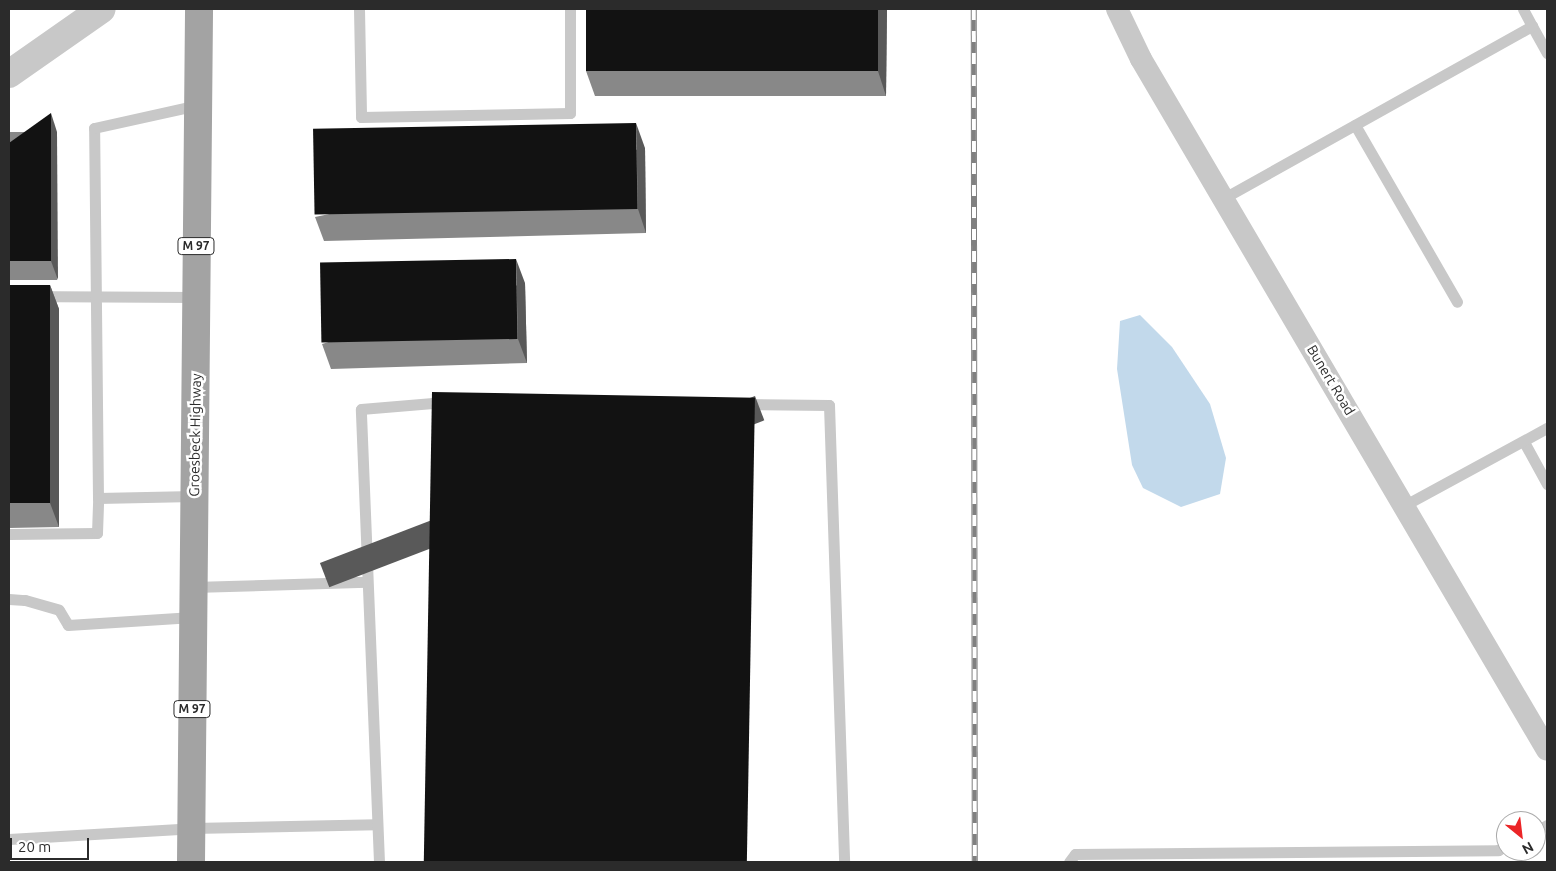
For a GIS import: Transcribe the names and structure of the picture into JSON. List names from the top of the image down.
{
  "streets": {
    "main road": ["M 97", "Groesbeck Highway"],
    "street": ["Bunert Road"]
  },
  "scale_bar": "20 m",
  "north": "bottom right"
}
